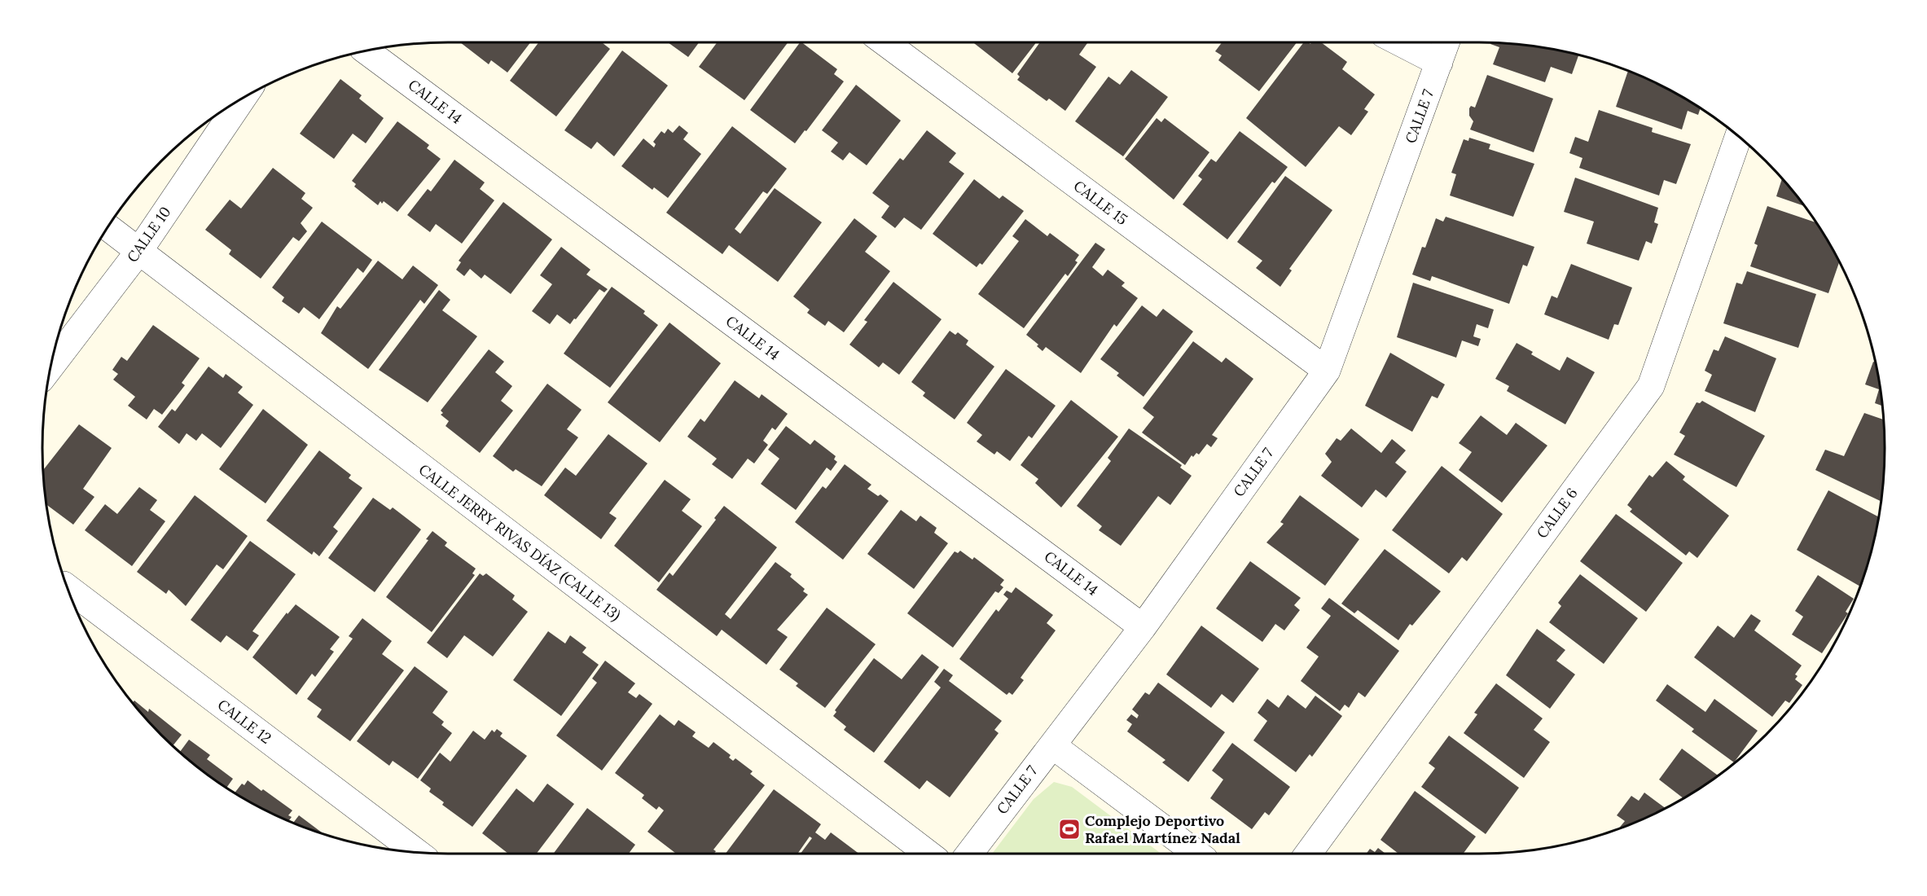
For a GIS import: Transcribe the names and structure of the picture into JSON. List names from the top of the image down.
{
  "streets": {
    "street": [
      "CALLE 14",
      "CALLE 7",
      "CALLE 15",
      "CALLE 10",
      "CALLE 6",
      "CALLE JERRY RIVAS DÍAZ (CALLE 13)",
      "CALLE 12"
    ]
  },
  "crossings": [
    ["CALLE 14", "CALLE 7"],
    ["CALLE 7", "CALLE 15"],
    ["CALLE 10", "CALLE JERRY RIVAS DÍAZ (CALLE 13)"]
  ],
  "places": {
    "sports": ["Complejo Deportivo Rafael Martínez Nadal"]
  }
}
